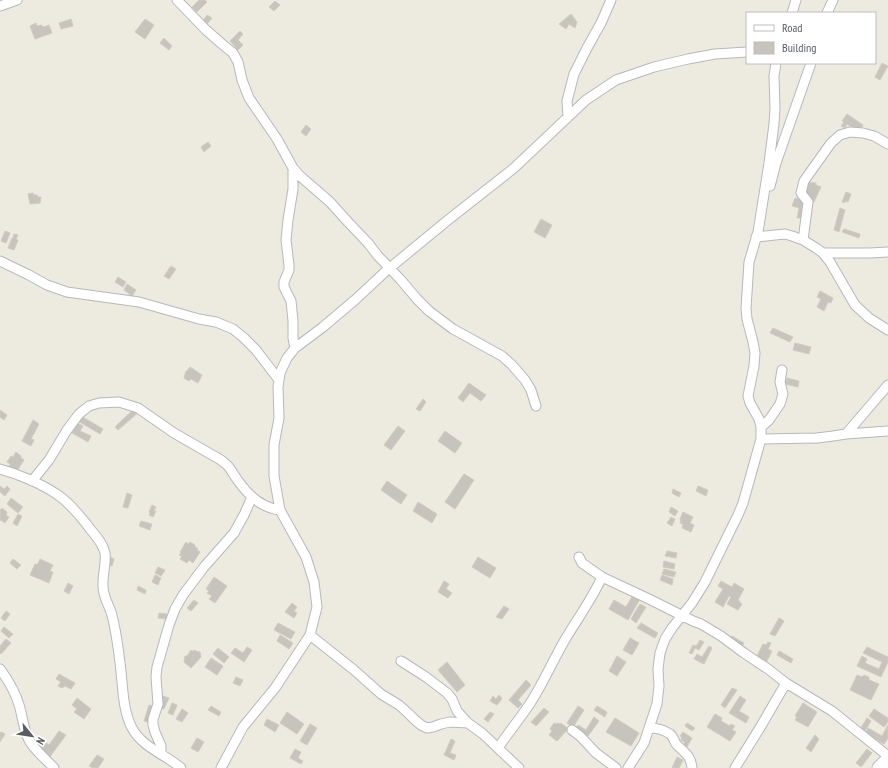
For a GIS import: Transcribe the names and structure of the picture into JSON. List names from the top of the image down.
{
  "legend": ["Road", "Building"],
  "north": "bottom right"
}
